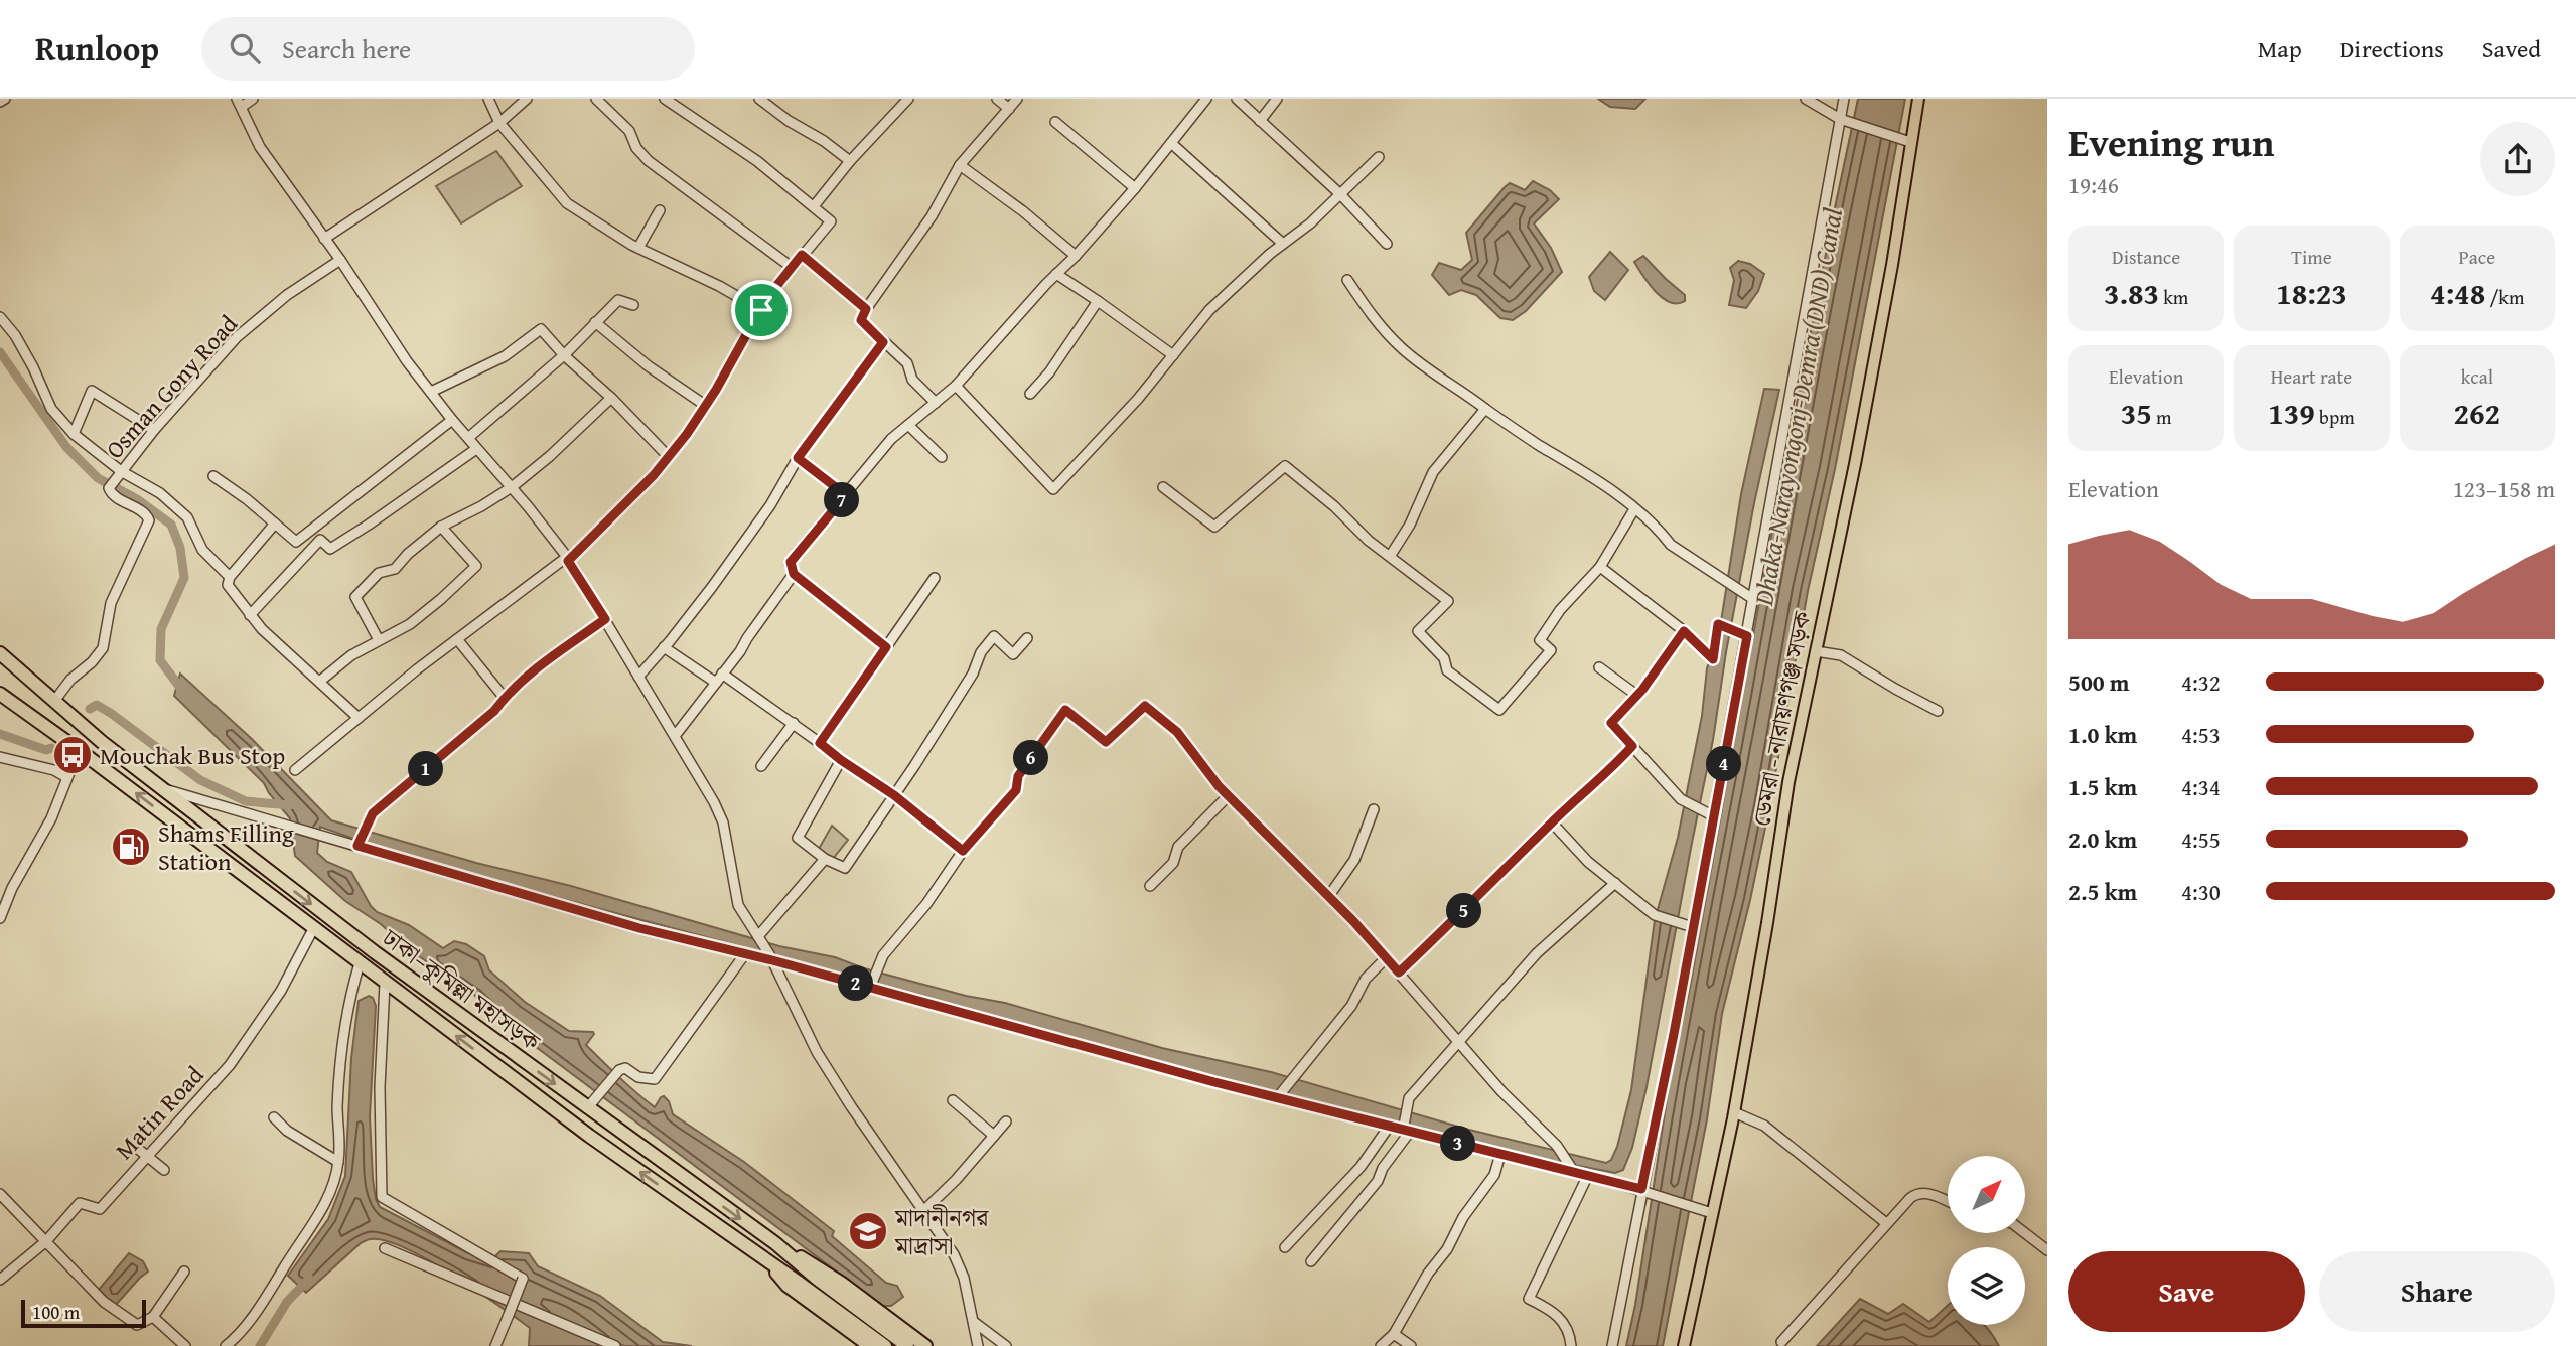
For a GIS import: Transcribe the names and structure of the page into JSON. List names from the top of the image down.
{
  "streets": {
    "highway": ["ঢাকা–কুমিল্লা মহাসড়ক"],
    "main road": ["ডেমরা - নারায়ণগঞ্জ সড়ক"],
    "street": ["Osman Gony Road", "Matin Road"]
  },
  "crossings": [
    ["Osman Gony Road", "ঢাকা–কুমিল্লা মহাসড়ক"],
    ["ঢাকা–কুমিল্লা মহাসড়ক", "Matin Road"]
  ],
  "water": ["Dhaka-Narayongonj-Demra (DND) Canal"],
  "places": {
    "bus stop": ["Mouchak Bus Stop"],
    "fuel station": ["Shams Filling Station"],
    "school or university": ["মাদানীনগর মাদ্রাসা"]
  },
  "scale_bar": "100 m",
  "north": "top right",
  "page": {
    "header": "Runloop",
    "search": "Search here",
    "nav": ["Map", "Directions", "Saved"],
    "heading": ["Evening run", "19:46"],
    "stats": [
      ["Distance", "3.83 km"],
      ["Time", "18:23"],
      ["Pace", "4:48 /km"],
      ["Elevation", "35 m"],
      ["Heart rate", "139 bpm"],
      ["kcal", "262"]
    ],
    "chart": ["Elevation", "123–158 m"],
    "pins": [
      "7",
      "6",
      "4",
      "1",
      "5",
      "2",
      "3"
    ],
    "list": [
      {
        "name": "500 m",
        "note": "4:32"
      },
      {
        "name": "1.0 km",
        "note": "4:53"
      },
      {
        "name": "1.5 km",
        "note": "4:34"
      },
      {
        "name": "2.0 km",
        "note": "4:55"
      },
      {
        "name": "2.5 km",
        "note": "4:30"
      }
    ],
    "buttons": ["Save", "Share"],
    "scale": "100 m"
  }
}
